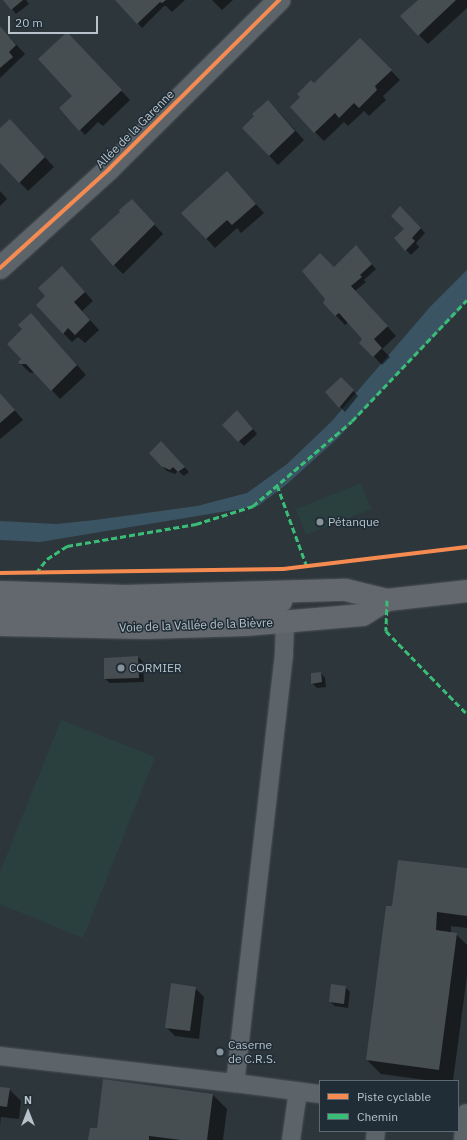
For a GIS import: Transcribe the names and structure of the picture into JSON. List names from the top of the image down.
{
  "streets": {
    "main road": ["Voie de la Vallée de la Bièvre"],
    "street": ["Allée de la Garenne"]
  },
  "places": ["Pétanque", "CORMIER", "Caserne de C.R.S."],
  "legend": ["Piste cyclable", "Chemin"],
  "scale_bar": "20 m",
  "north": "top"
}
